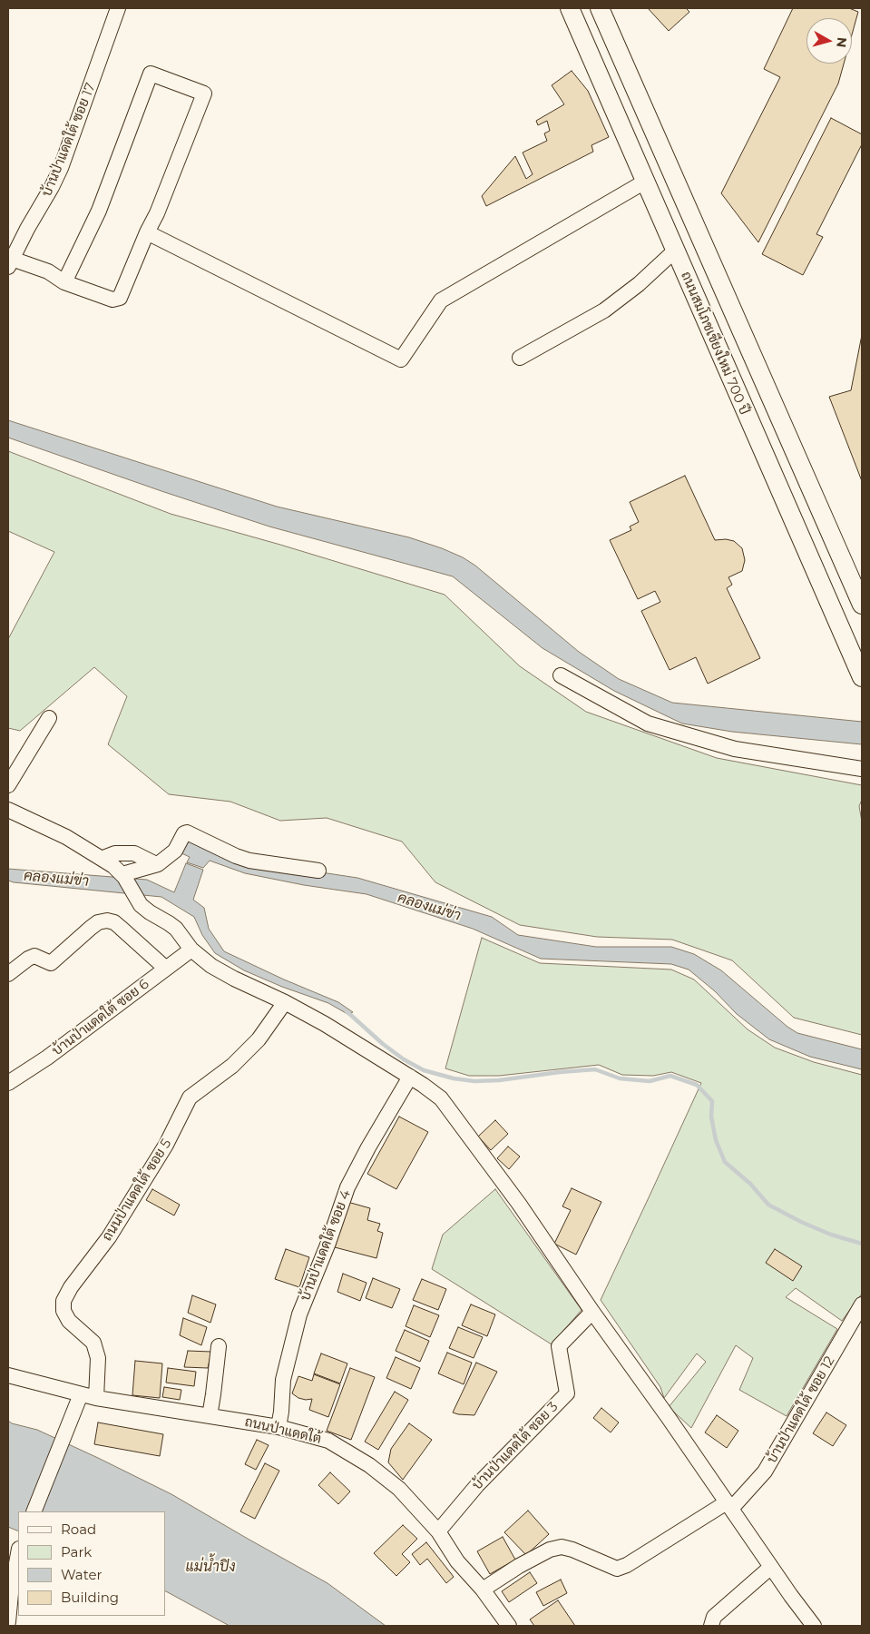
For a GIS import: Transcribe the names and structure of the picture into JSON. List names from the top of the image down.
{
  "streets": {
    "main road": ["ถนนสมโภชเชียงใหม่ 700 ปี"],
    "street": [
      "บ้านป่าแดดใต้ ซอย 17",
      "บ้านป่าแดดใต้ ซอย 6",
      "ถนนป่าแดดใต้ ซอย 5",
      "บ้านป่าแดดใต้ ซอย 4",
      "บ้านป่าแดดใต้ ซอย 12",
      "ถนนป่าแดดใต้",
      "บ้านป่าแดดใต้ ซอย 3"
    ]
  },
  "crossings": [
    ["ถนนป่าแดดใต้ ซอย 5", "ถนนป่าแดดใต้"],
    ["บ้านป่าแดดใต้ ซอย 4", "ถนนป่าแดดใต้"],
    ["บ้านป่าแดดใต้ ซอย 12", "ถนนป่าแดดใต้"],
    ["ถนนป่าแดดใต้", "บ้านป่าแดดใต้ ซอย 3"]
  ],
  "water": ["คลองแม่ข่า", "แม่น้ำปิง"],
  "legend": [
    "Road",
    "Park",
    "Water",
    "Building"
  ],
  "north": "right"
}
